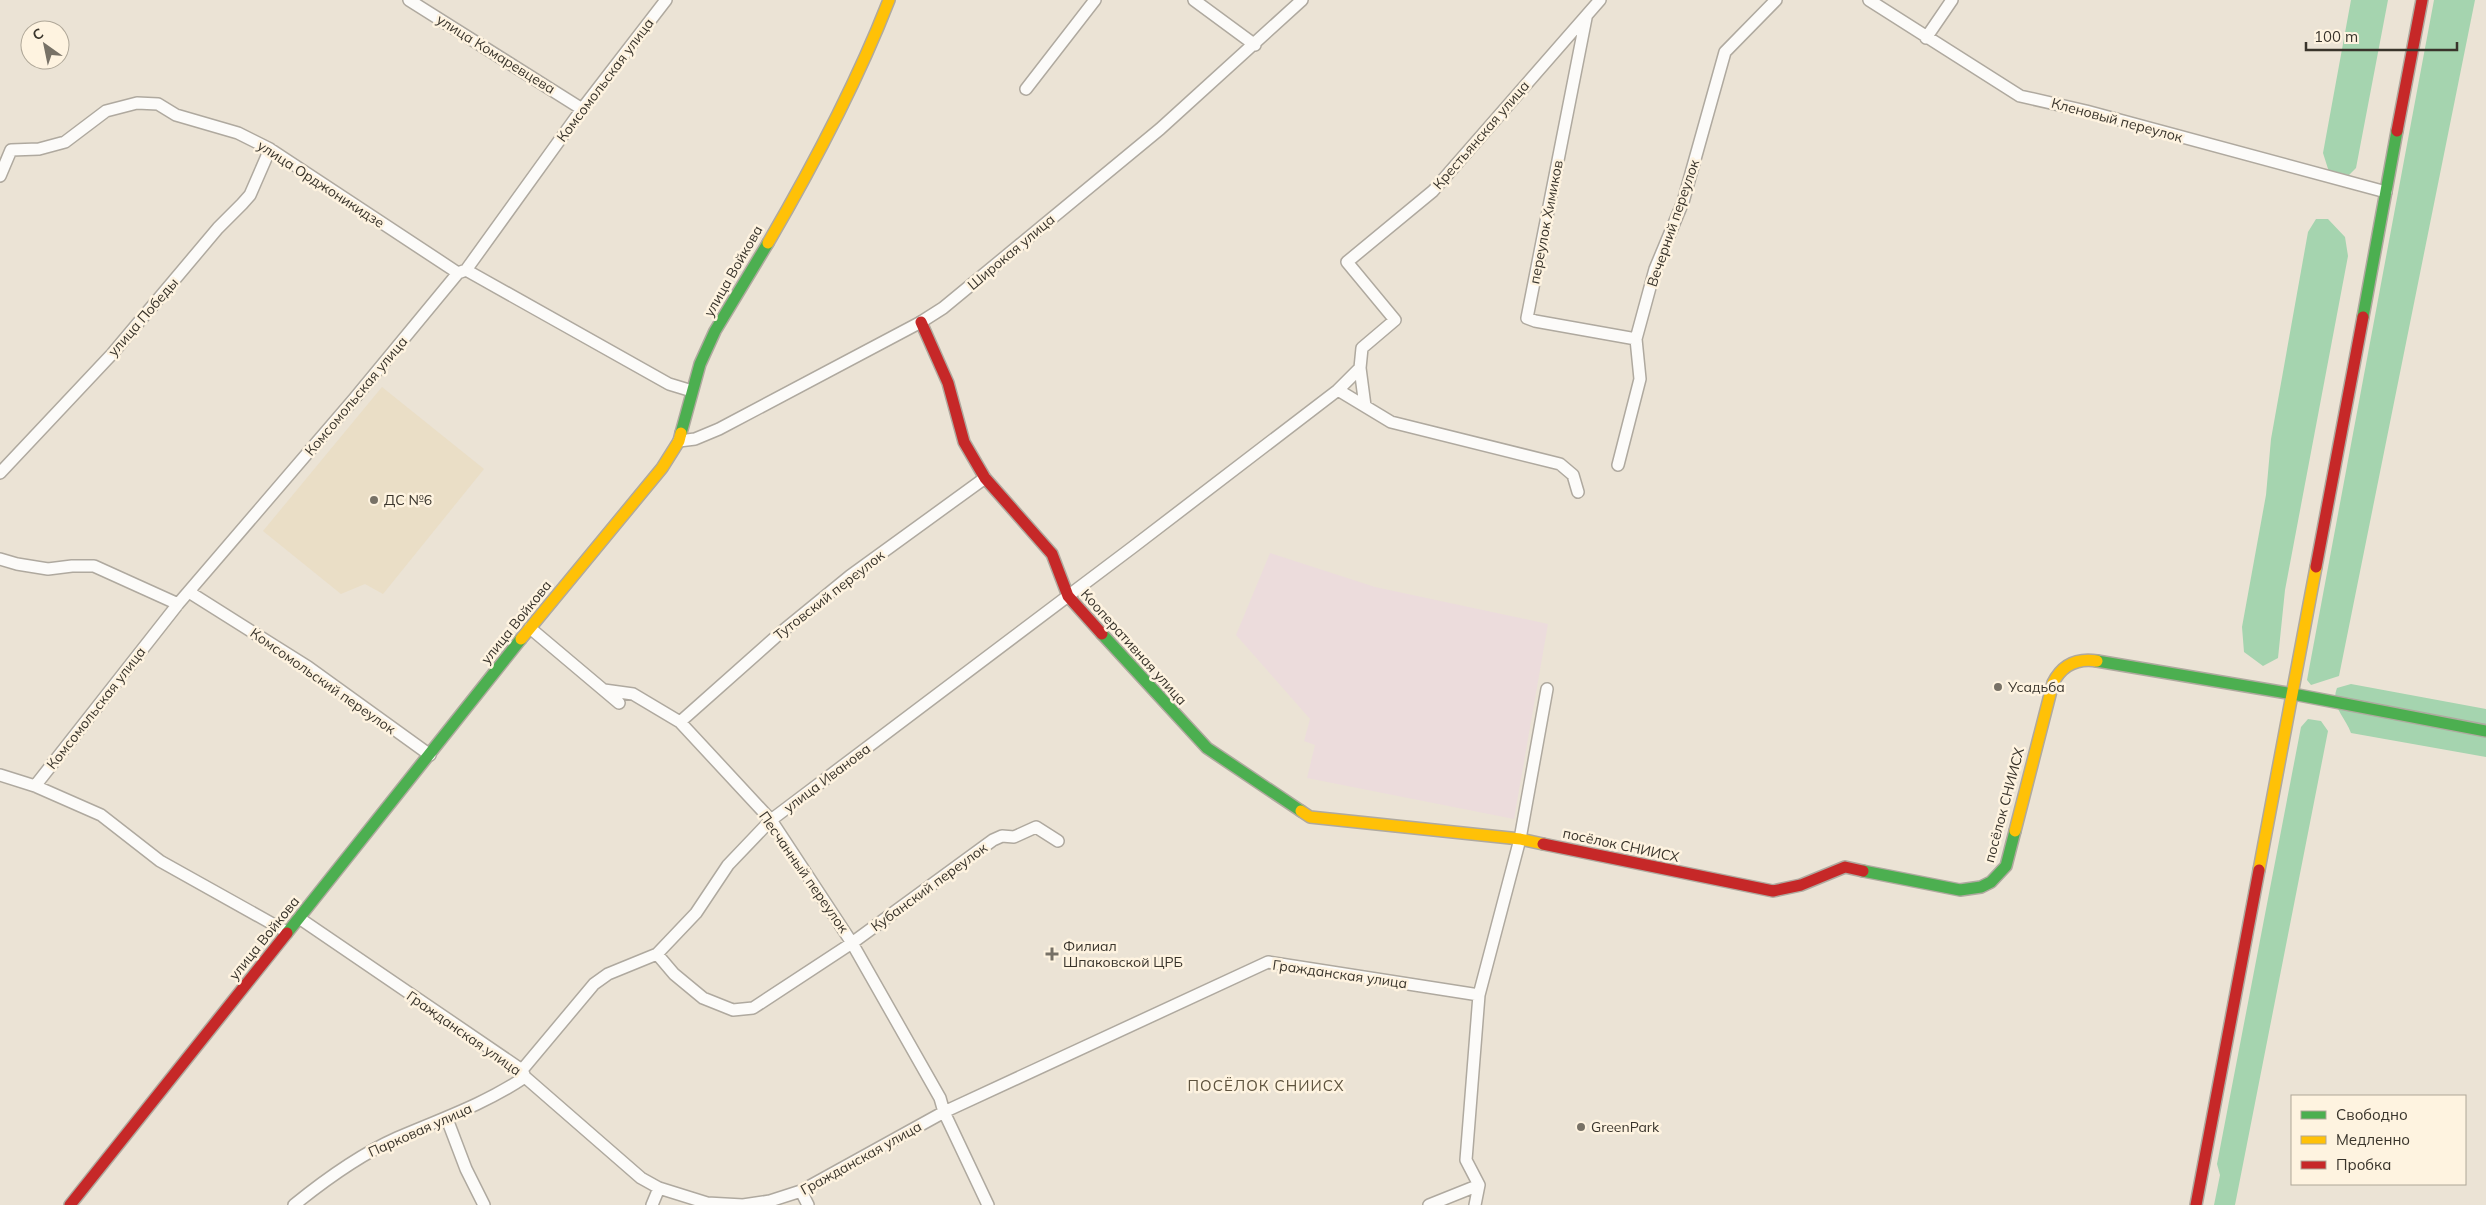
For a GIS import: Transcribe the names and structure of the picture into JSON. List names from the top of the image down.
{
  "streets": {
    "street": [
      "улица Комаревцева",
      "Комсомольская улица",
      "Кленовый переулок",
      "Крестьянская улица",
      "улица Орджоникидзе",
      "переулок Химиков",
      "Вечерний переулок",
      "Широкая улица",
      "улица Войкова",
      "улица Победы",
      "Тутовский переулок",
      "Кооперативная улица",
      "Комсомольский переулок",
      "улица Иванова",
      "посёлок СНИИСХ",
      "Песчанный переулок",
      "Кубанский переулок",
      "Гражданская улица",
      "Парковая улица"
    ]
  },
  "crossings": [
    ["улица Комаревцева", "Комсомольская улица"],
    ["Комсомольская улица", "улица Орджоникидзе"],
    ["Комсомольская улица", "Комсомольский переулок"],
    ["Крестьянская улица", "переулок Химиков"],
    ["Крестьянская улица", "улица Иванова"],
    ["улица Орджоникидзе", "улица Войкова"],
    ["улица Орджоникидзе", "улица Победы"],
    ["переулок Химиков", "Вечерний переулок"],
    ["Широкая улица", "улица Войкова"],
    ["Широкая улица", "Кооперативная улица"],
    ["улица Войкова", "Комсомольский переулок"],
    ["улица Войкова", "Гражданская улица"],
    ["Тутовский переулок", "Кооперативная улица"],
    ["Тутовский переулок", "Песчанный переулок"],
    ["Кооперативная улица", "улица Иванова"],
    ["Кооперативная улица", "посёлок СНИИСХ"],
    ["улица Иванова", "Песчанный переулок"],
    ["улица Иванова", "Кубанский переулок"],
    ["улица Иванова", "Гражданская улица"],
    ["улица Иванова", "Парковая улица"],
    ["Песчанный переулок", "Кубанский переулок"],
    ["Песчанный переулок", "Гражданская улица"],
    ["Гражданская улица", "Парковая улица"]
  ],
  "districts": ["ПОСЁЛОК СНИИСХ"],
  "places": {
    "other": ["ДС №6", "Усадьба", "GreenPark"],
    "health": ["Филиал Шпаковской ЦРБ"]
  },
  "legend": ["Свободно", "Медленно", "Пробка"],
  "scale_bar": "100 m",
  "north": "top left"
}
